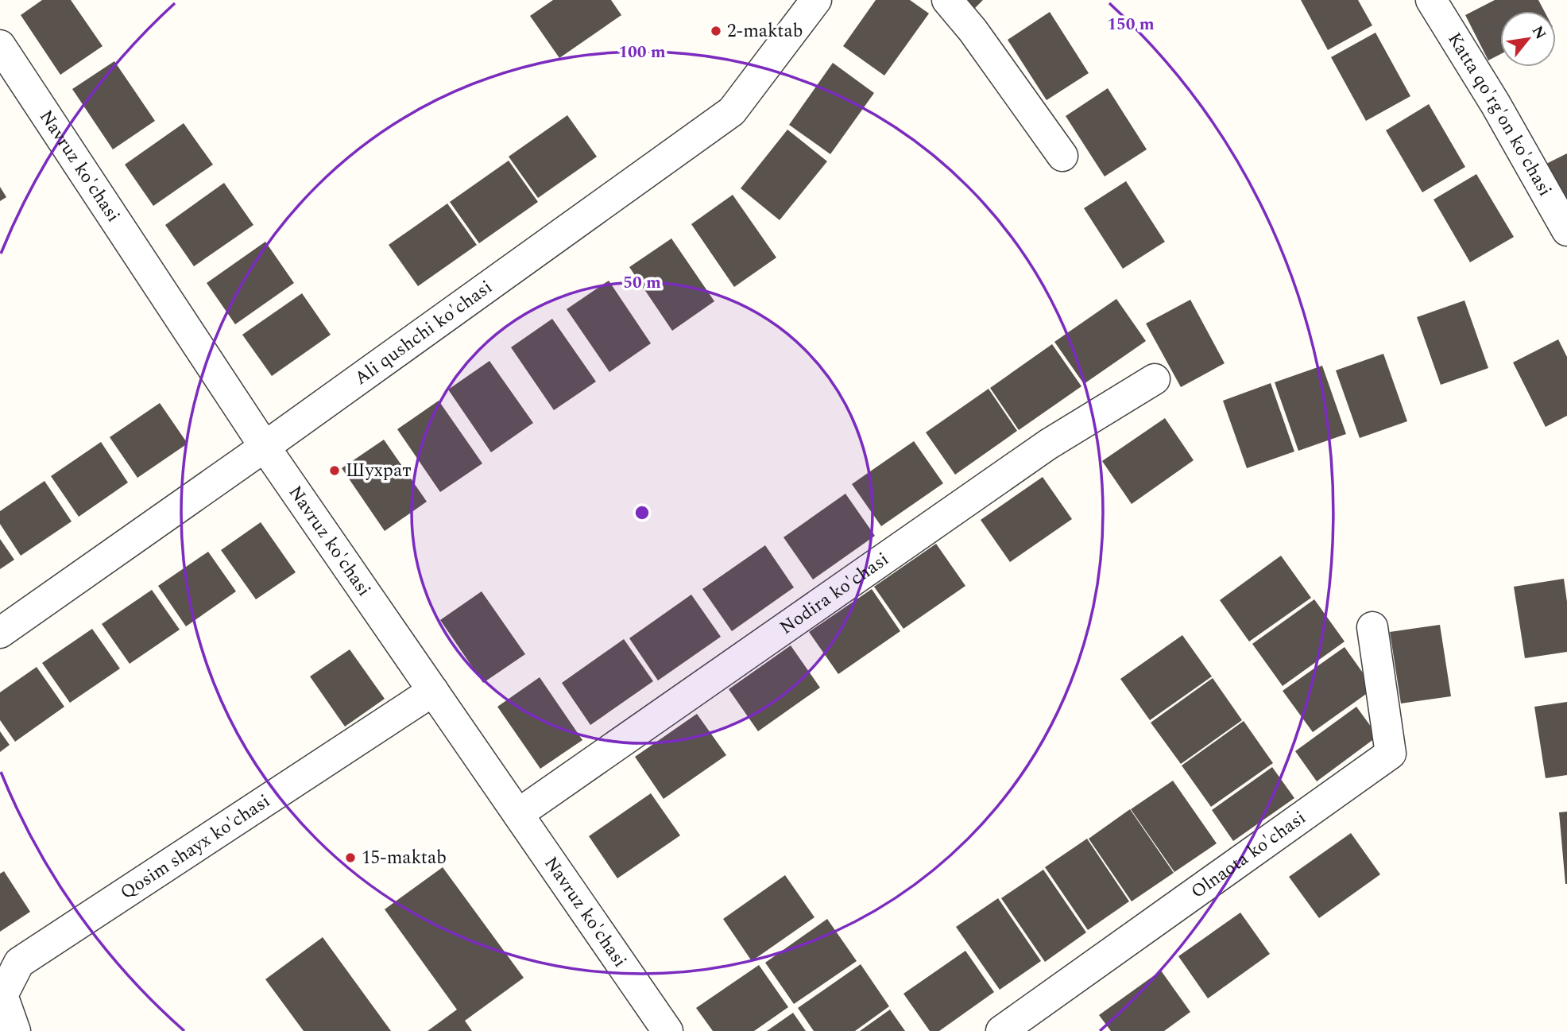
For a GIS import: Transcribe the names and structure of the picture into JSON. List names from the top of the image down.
{
  "streets": {
    "street": [
      "Katta qo'rg'on ko'chasi",
      "Navruz ko'chasi",
      "Ali qushchi ko'chasi",
      "Nodira ko'chasi",
      "Qosim shayx ko'chasi",
      "Olnaota ko'chasi"
    ]
  },
  "crossings": [
    ["Navruz ko'chasi", "Ali qushchi ko'chasi"],
    ["Navruz ko'chasi", "Nodira ko'chasi"],
    ["Navruz ko'chasi", "Qosim shayx ko'chasi"]
  ],
  "places": ["2-maktab", "Шухрат", "15-maktab"],
  "north": "top right",
  "rings": ["150 m", "100 m", "50 m"]
}
